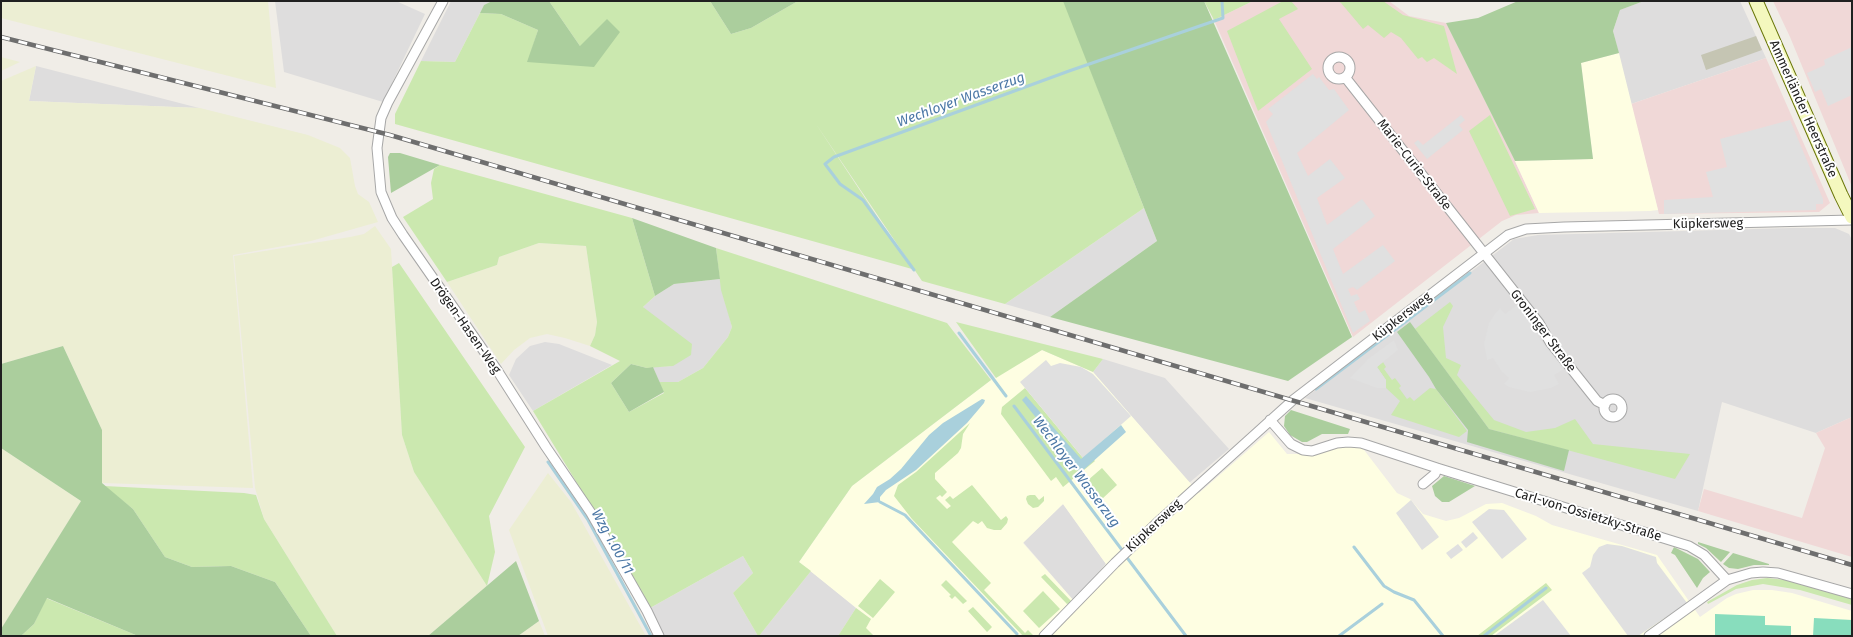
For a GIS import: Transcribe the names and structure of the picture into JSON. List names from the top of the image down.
{
  "streets": {
    "street": [
      "Ammerländer Heerstraße",
      "Marie-Curie-Straße",
      "Küpkersweg",
      "Drögen-Hasen-Weg",
      "Groninger Straße",
      "Carl-von-Ossietzky-Straße"
    ]
  },
  "crossings": [
    ["Marie-Curie-Straße", "Küpkersweg"],
    ["Marie-Curie-Straße", "Groninger Straße"],
    ["Küpkersweg", "Groninger Straße"],
    ["Küpkersweg", "Carl-von-Ossietzky-Straße"]
  ],
  "water": ["Wechloyer Wasserzug", "Wzg 1.00/11"]
}
